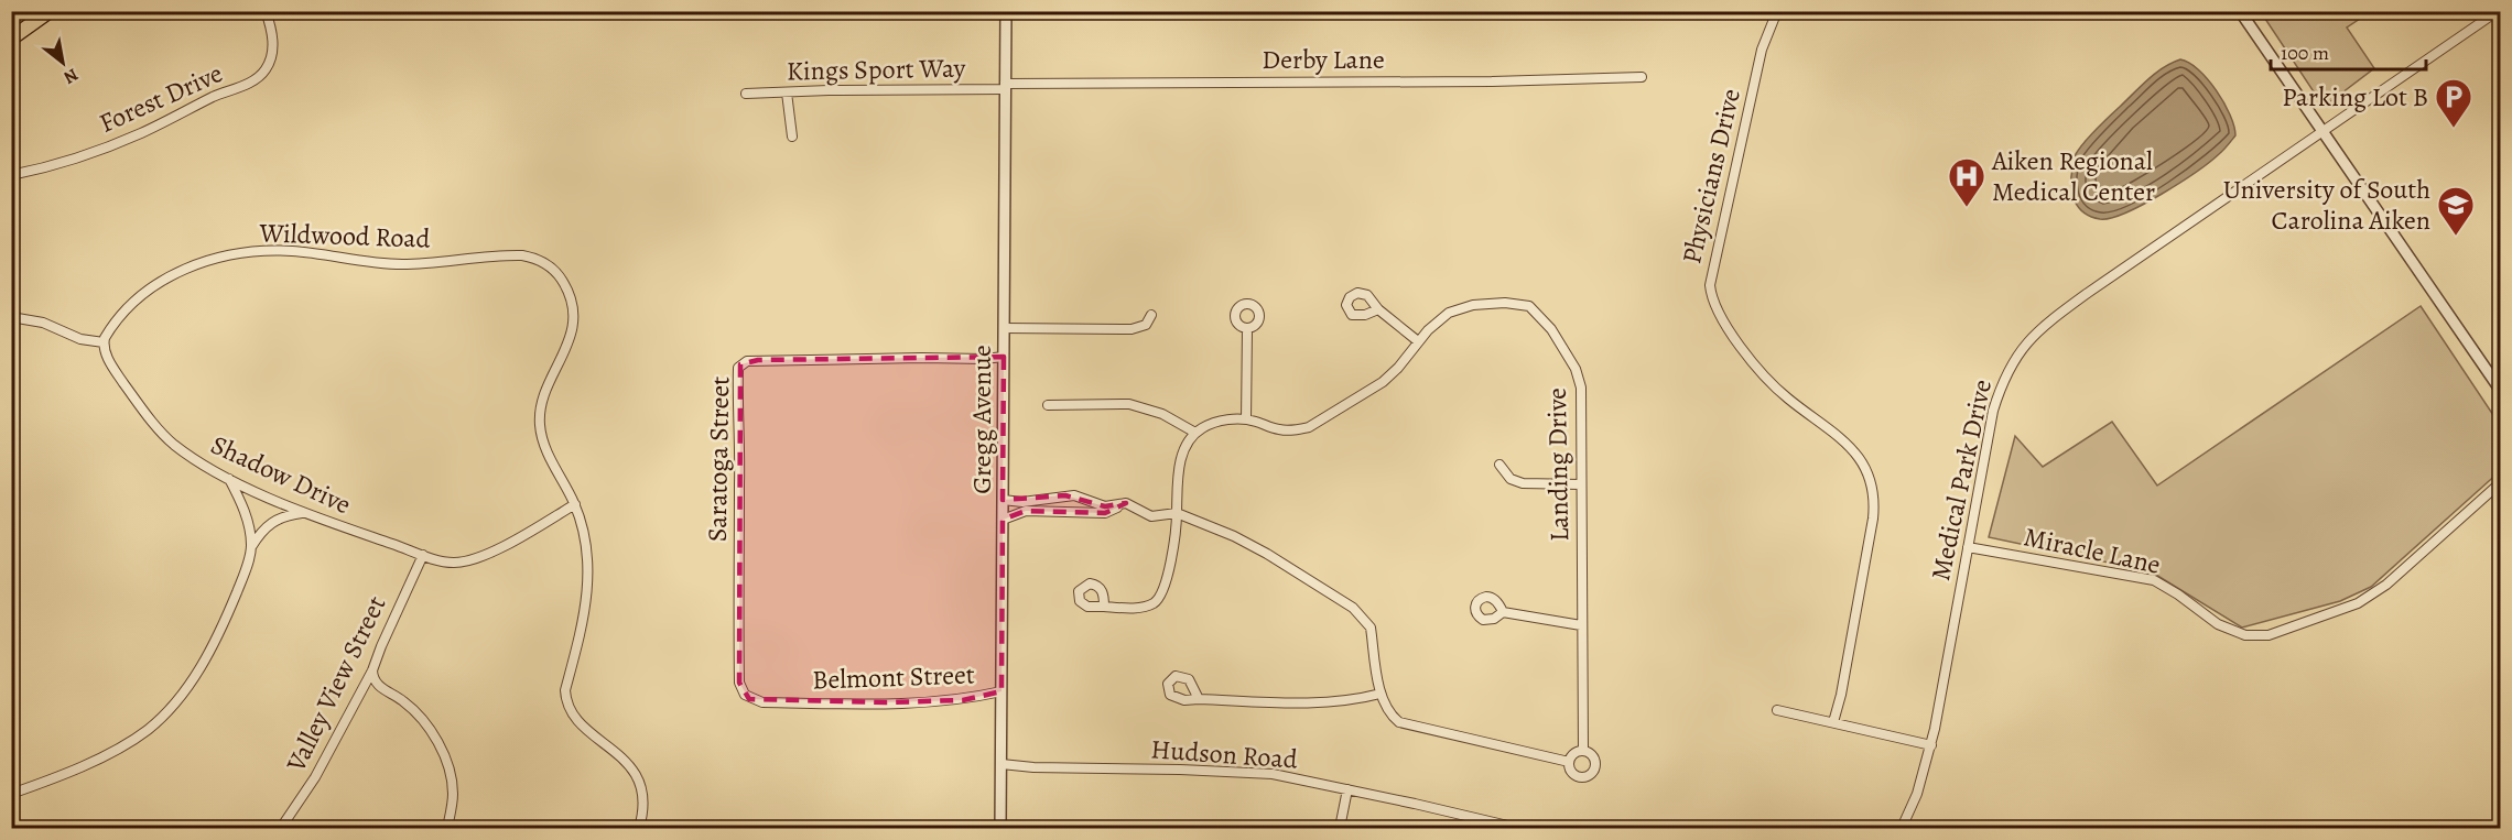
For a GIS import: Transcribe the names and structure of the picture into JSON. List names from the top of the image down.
{
  "streets": {
    "street": [
      "Derby Lane",
      "Kings Sport Way",
      "Forest Drive",
      "Physicians Drive",
      "Wildwood Road",
      "Gregg Avenue",
      "Saratoga Street",
      "Landing Drive",
      "Shadow Drive",
      "Medical Park Drive",
      "Miracle Lane",
      "Belmont Street",
      "Valley View Street",
      "Hudson Road"
    ]
  },
  "crossings": [
    ["Derby Lane", "Kings Sport Way"],
    ["Derby Lane", "Gregg Avenue"],
    ["Kings Sport Way", "Gregg Avenue"],
    ["Wildwood Road", "Shadow Drive"],
    ["Gregg Avenue", "Saratoga Street"],
    ["Gregg Avenue", "Landing Drive"],
    ["Gregg Avenue", "Belmont Street"],
    ["Gregg Avenue", "Hudson Road"],
    ["Saratoga Street", "Belmont Street"],
    ["Shadow Drive", "Valley View Street"],
    ["Medical Park Drive", "Miracle Lane"]
  ],
  "places": {
    "parking": ["Parking Lot B"],
    "hospital": ["Aiken Regional Medical Center"],
    "school or university": ["University of South Carolina Aiken"]
  },
  "scale_bar": "100 m",
  "north": "bottom right"
}
